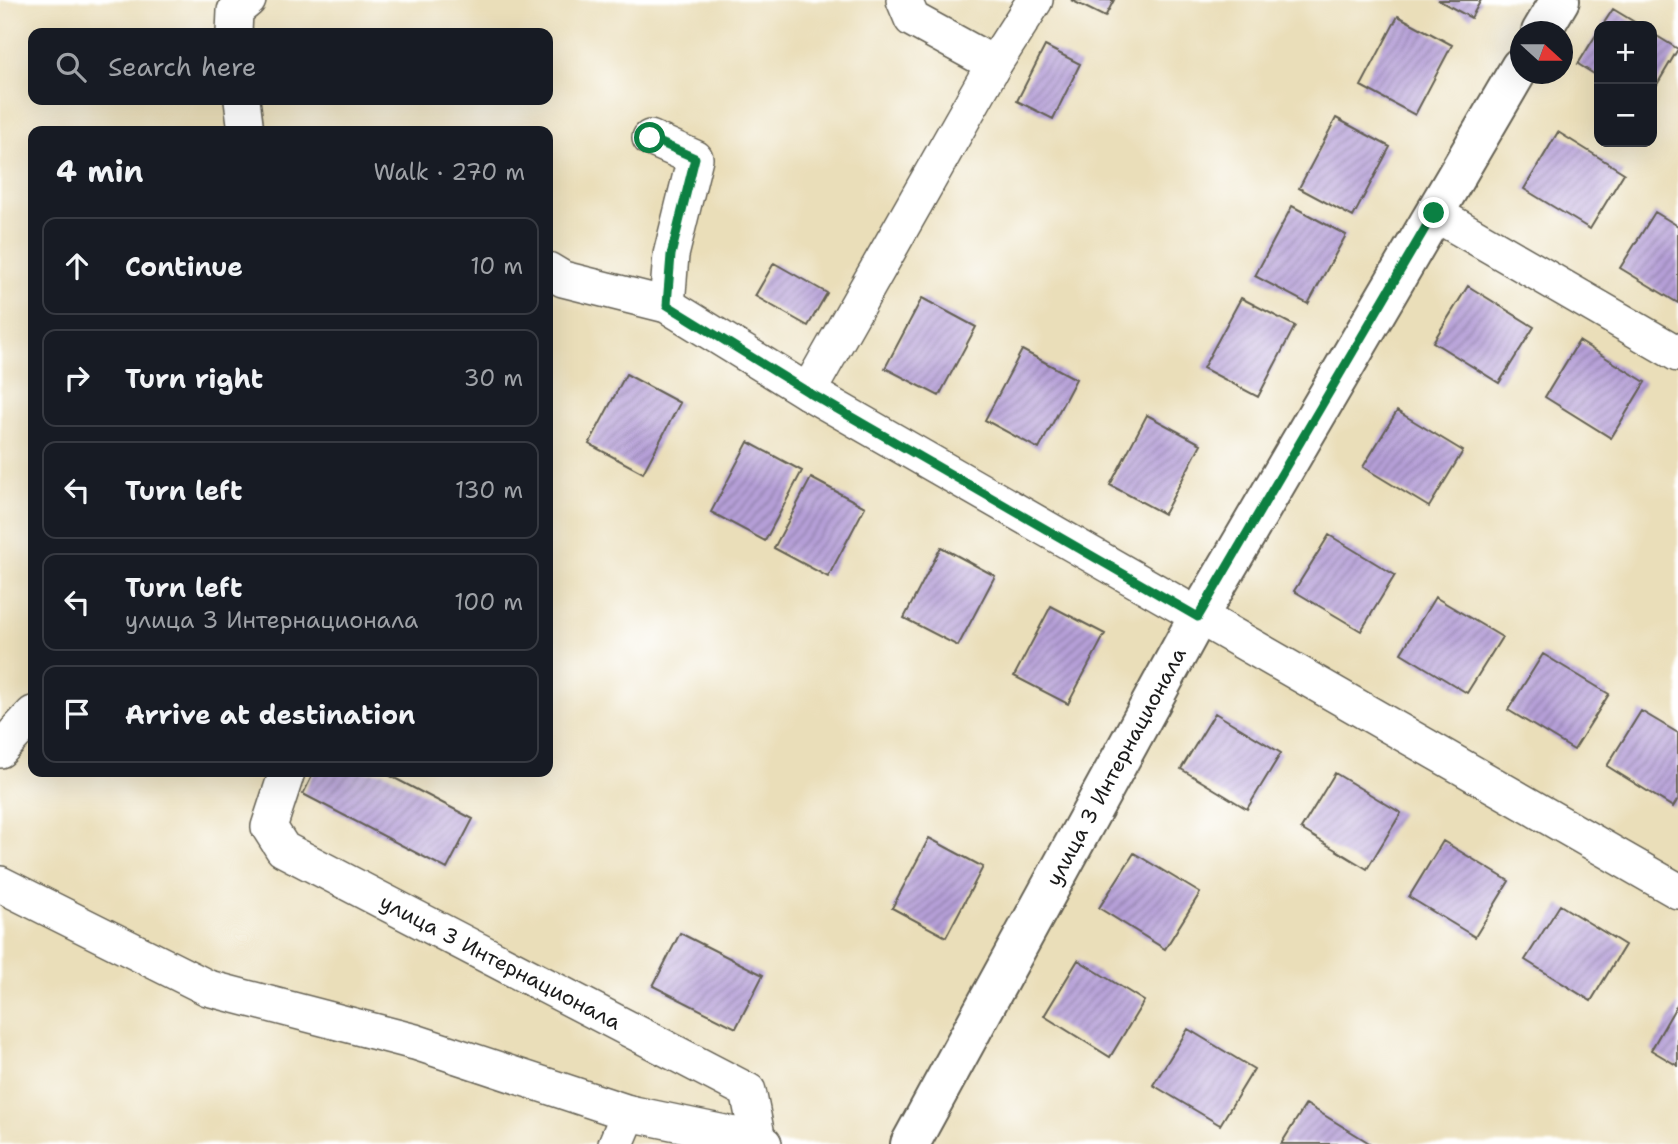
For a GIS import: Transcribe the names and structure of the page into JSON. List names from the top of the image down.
{
  "streets": {
    "main road": ["улица 3 Интернационала"]
  },
  "north": "right",
  "page": {
    "map_buttons": ["+", "−"],
    "search": "Search here",
    "heading": ["4 min", "Walk · 270 m"],
    "list": [
      ["Continue", "10 m"],
      ["Turn right", "30 m"],
      ["Turn left", "130 m"],
      ["Turn left", "улица 3 Интернационала", "100 m"],
      "Arrive at destination"
    ]
  }
}
